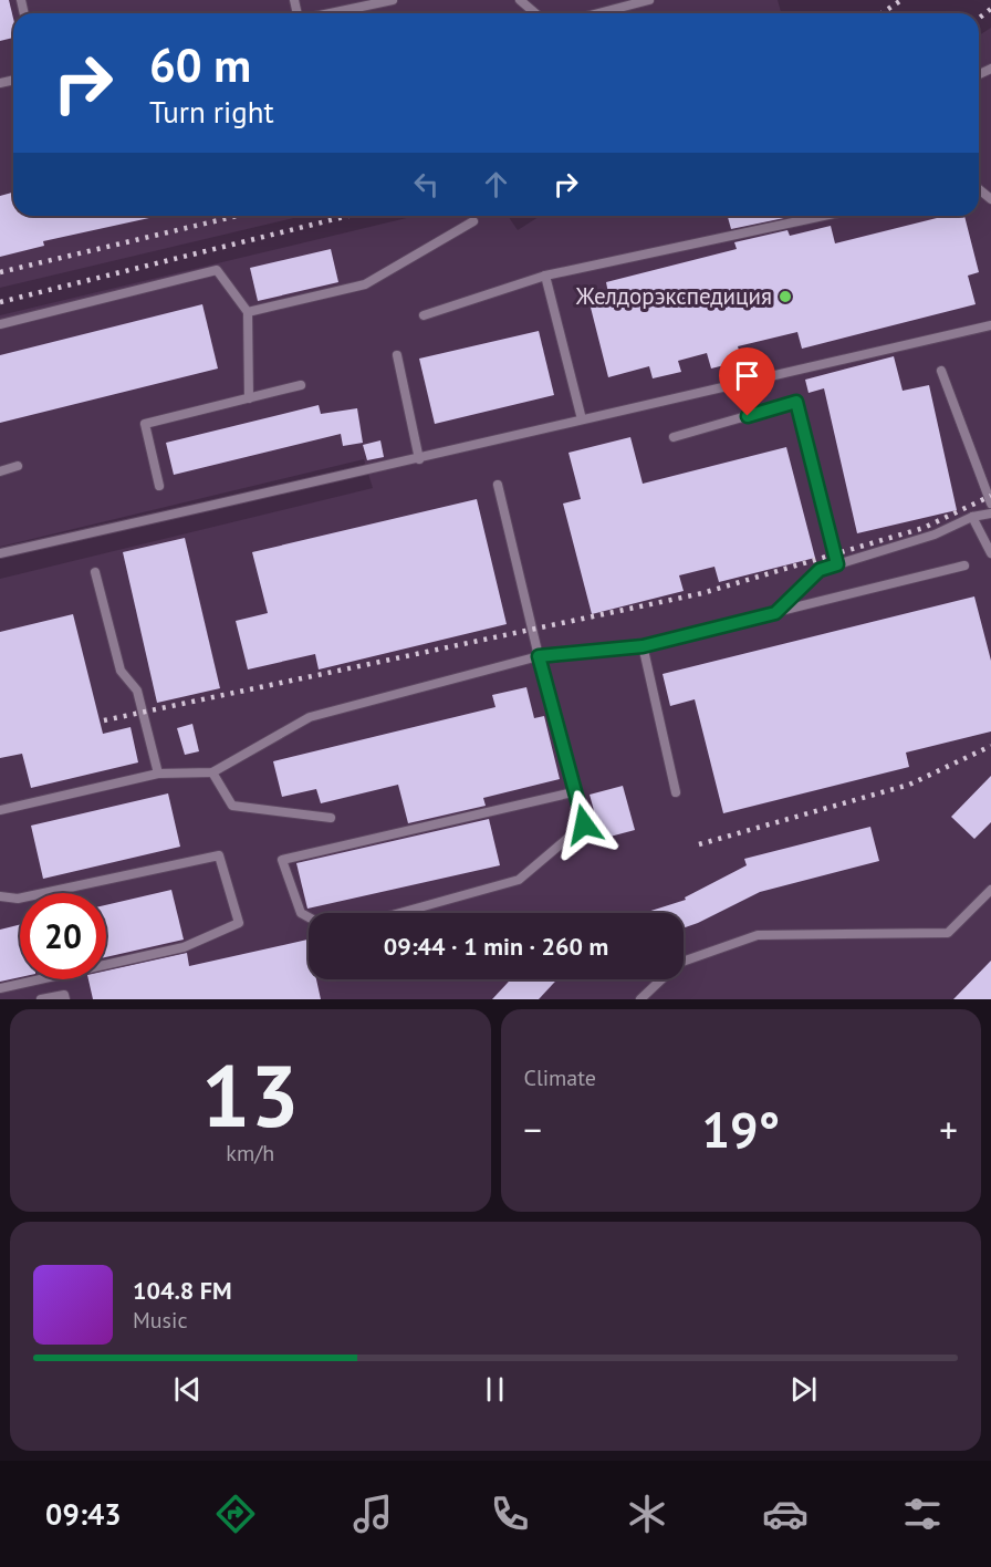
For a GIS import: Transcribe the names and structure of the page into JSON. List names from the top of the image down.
{
  "places": ["Желдорэкспедиция"],
  "page": {
    "turn": ["60 m", "Turn right"],
    "limit": "20",
    "trip": "09:44 · 1 min · 260 m",
    "tile": [
      ["13", "km/h"],
      "Climate"
    ],
    "heat": ["−", "19°", "+"],
    "song": ["104.8 FM", "Music"],
    "tabs": "09:43"
  }
}
